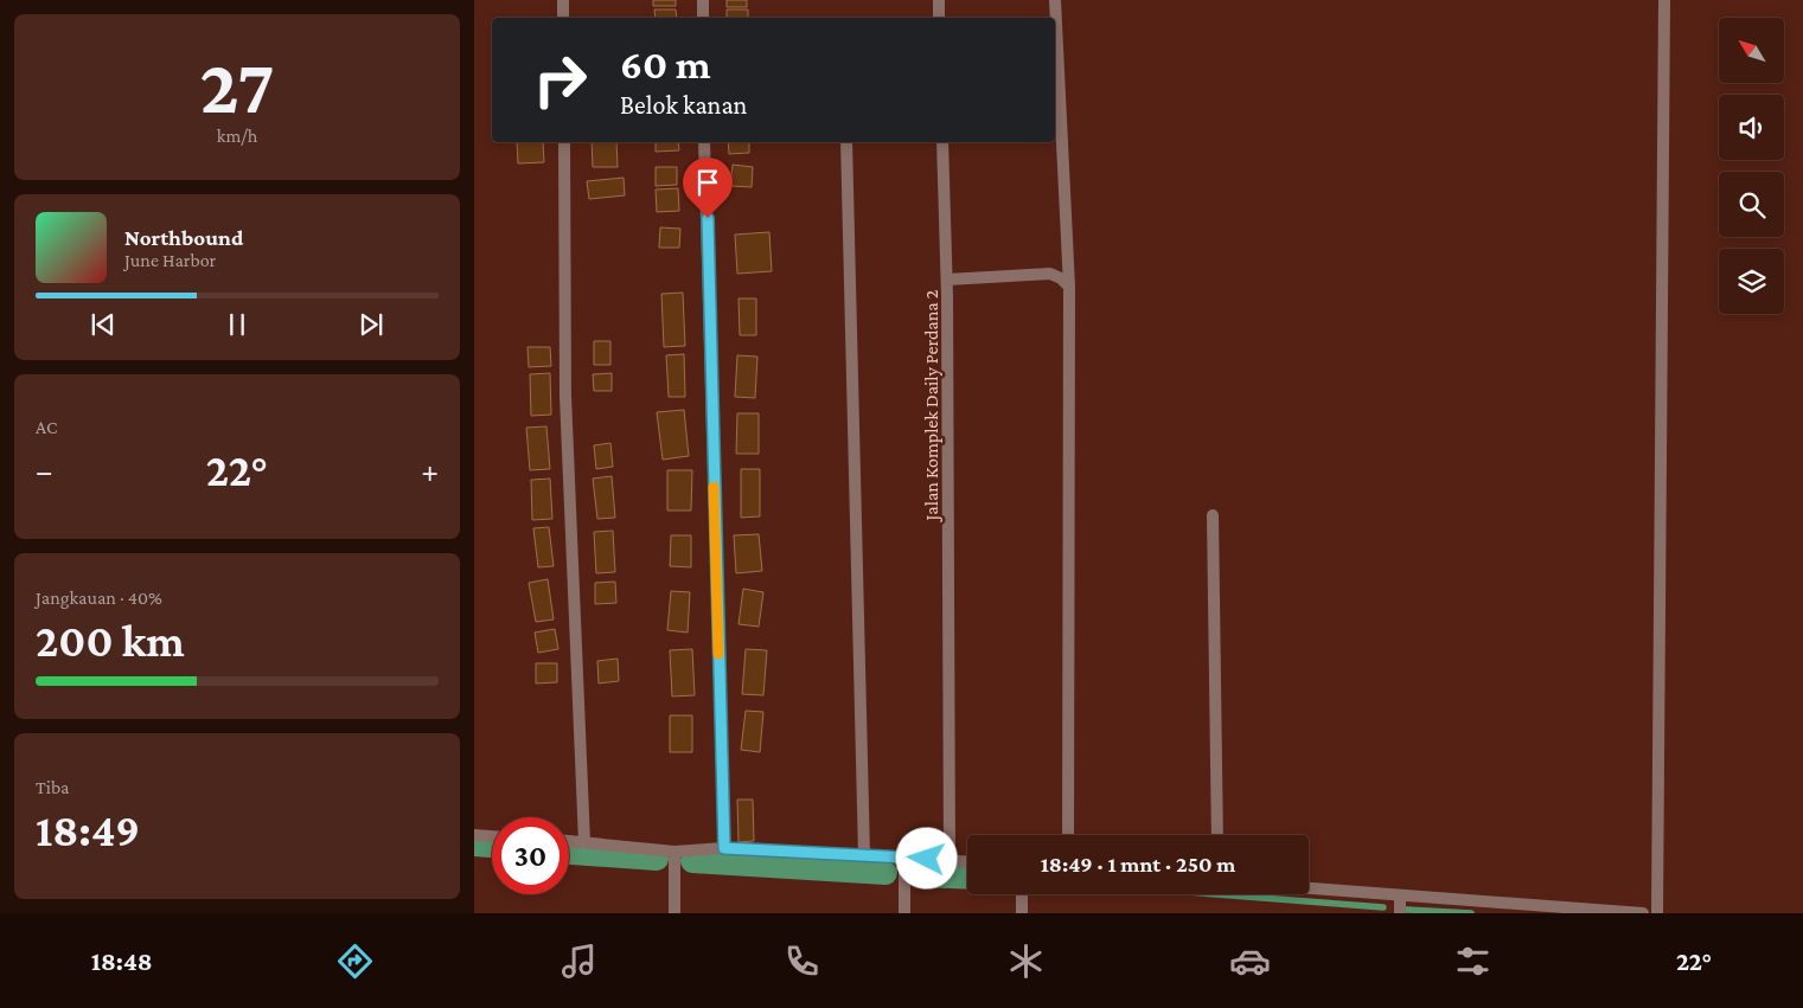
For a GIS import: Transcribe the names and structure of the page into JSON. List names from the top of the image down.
{
  "streets": {
    "street": ["Jalan Komplek Daily Perdana 2"]
  },
  "north": "top left",
  "page": {
    "tile": [
      ["27", "km/h"],
      "AC",
      ["Jangkauan · 40%", "200 km"],
      ["Tiba", "18:49"]
    ],
    "turn": ["60 m", "Belok kanan"],
    "song": ["Northbound", "June Harbor"],
    "heat": ["−", "22°", "+"],
    "limit": "30",
    "trip": "18:49 · 1 mnt · 250 m",
    "tabs": ["18:48", "22°"]
  }
}
